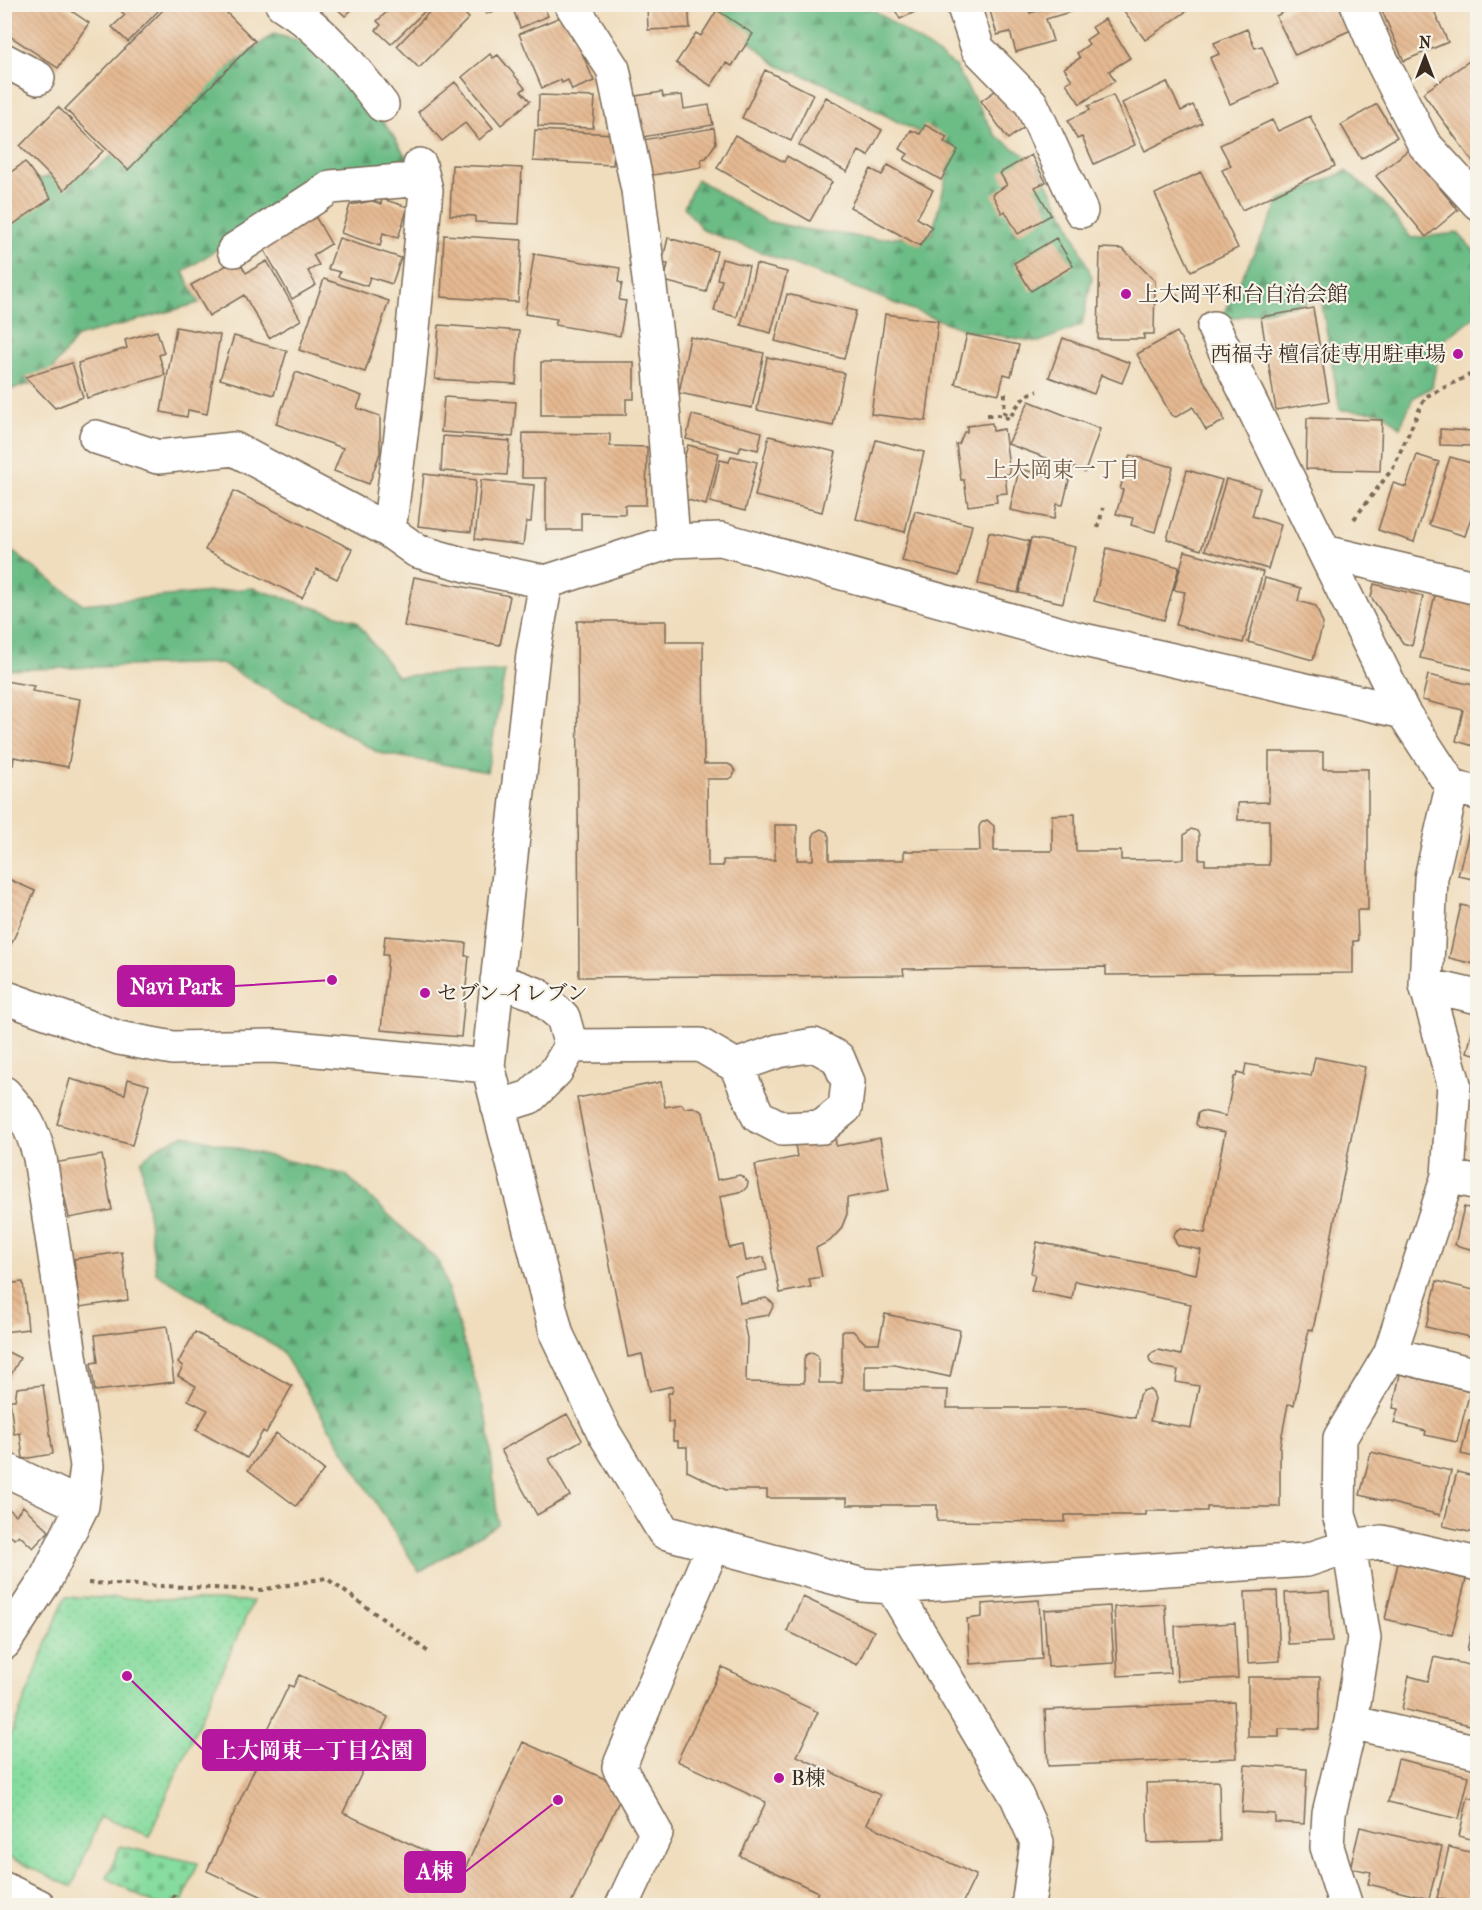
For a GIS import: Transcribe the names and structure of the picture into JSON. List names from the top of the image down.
{
  "districts": ["上大岡東一丁目"],
  "places": [
    "上大岡平和台自治会館",
    "西福寺 檀信徒専用駐車場",
    "Navi Park",
    "セブン-イレブン",
    "上大岡東一丁目公園",
    "B棟",
    "A棟"
  ],
  "north": "top"
}
